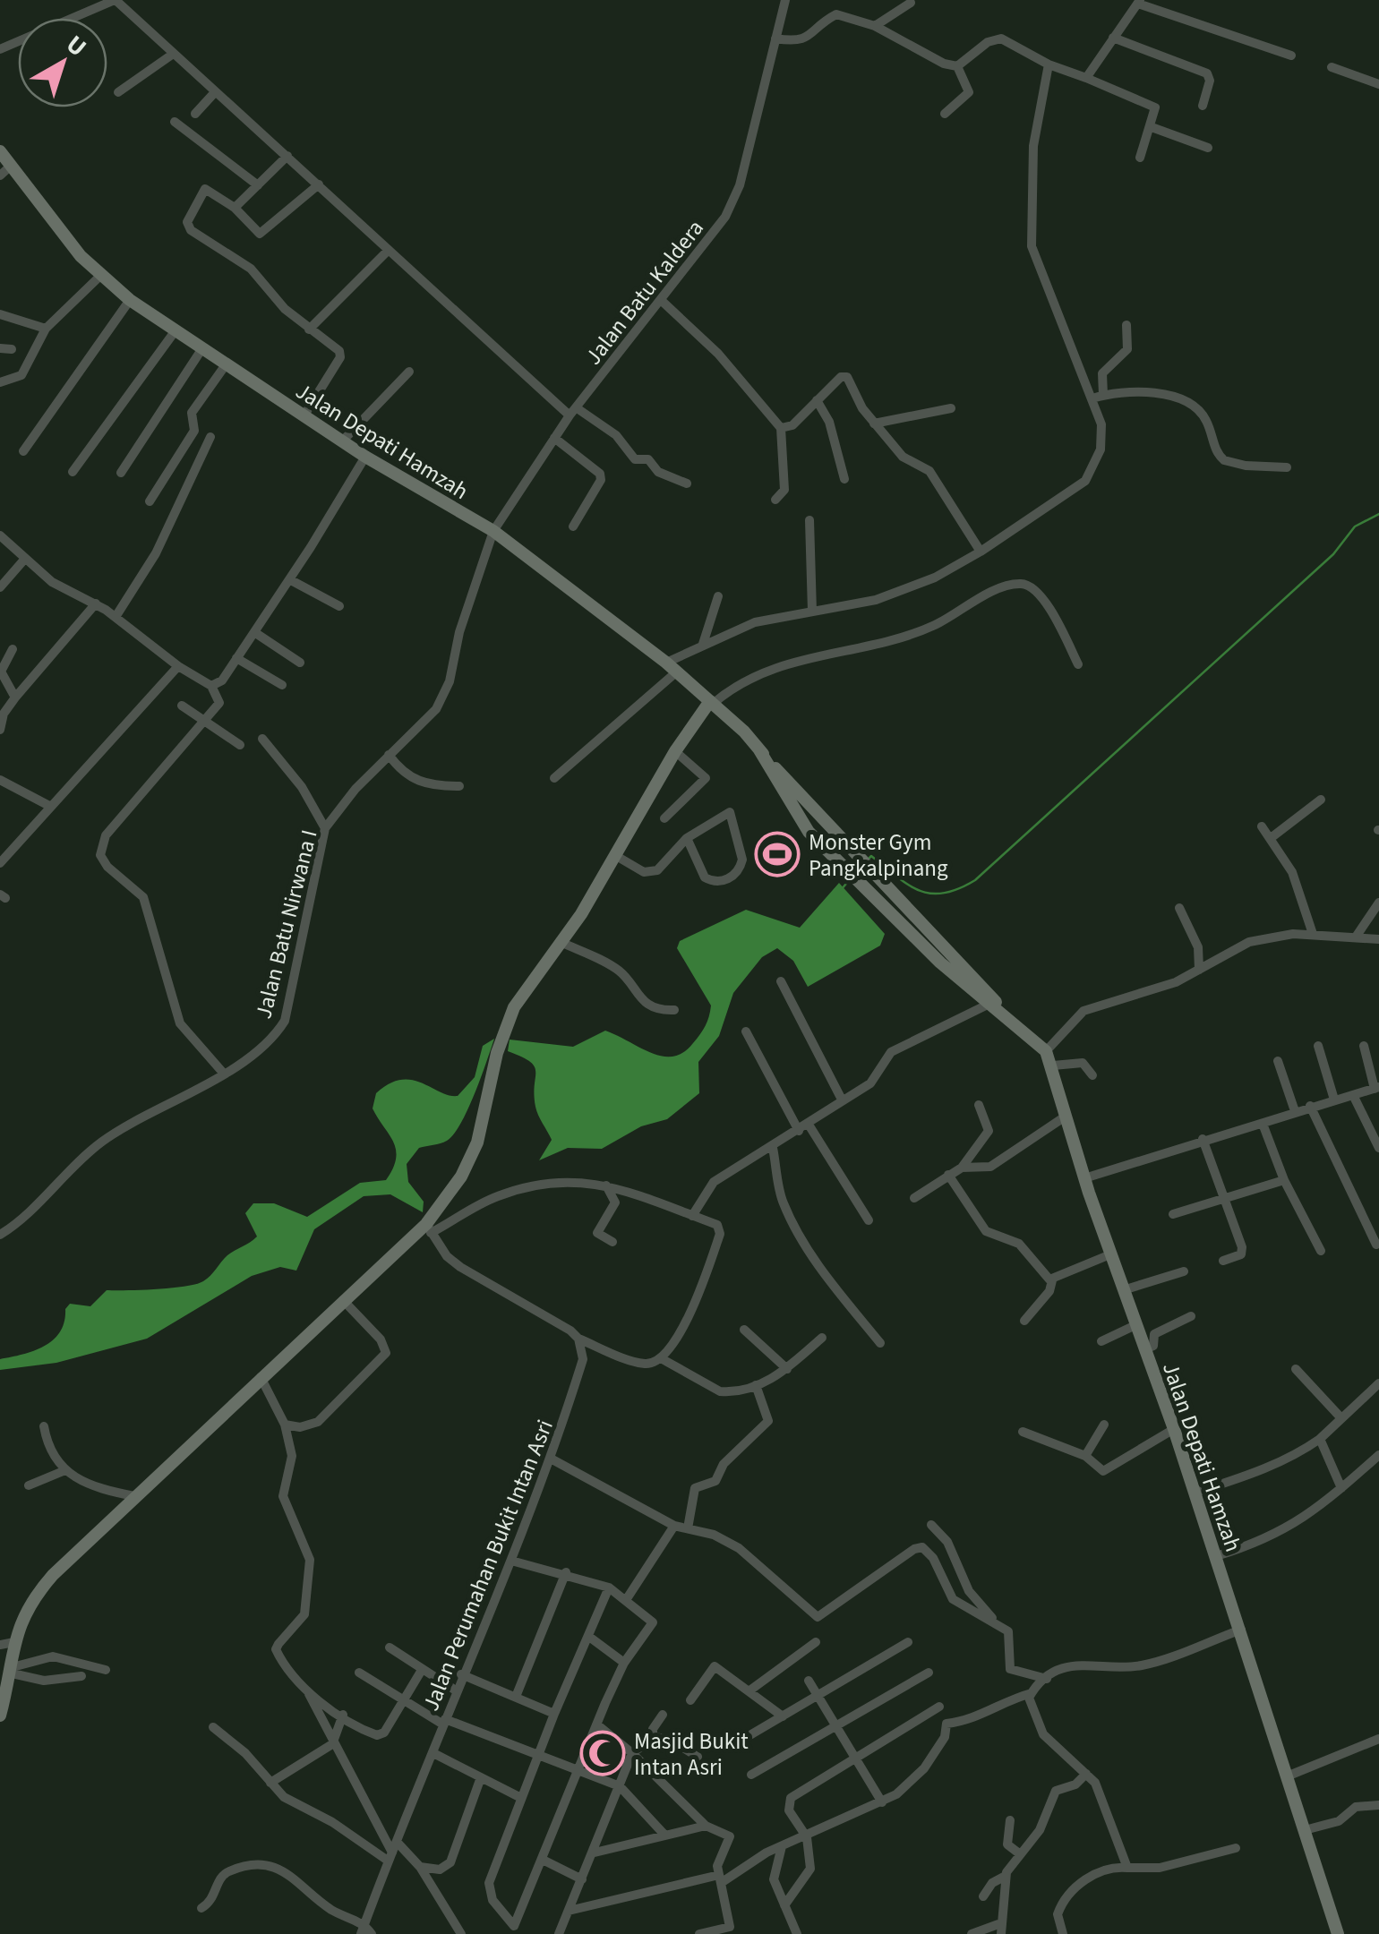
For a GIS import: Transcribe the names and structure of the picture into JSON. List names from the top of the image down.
{
  "streets": {
    "main road": ["Jalan Depati Hamzah"],
    "street": ["Jalan Batu Kaldera", "Jalan Batu Nirwana I", "Jalan Perumahan Bukit Intan Asri"]
  },
  "crossings": [
    ["Jalan Batu Kaldera", "Jalan Depati Hamzah"],
    ["Jalan Batu Kaldera", "Jalan Batu Nirwana I"],
    ["Jalan Depati Hamzah", "Jalan Batu Nirwana I"]
  ],
  "places": {
    "sports": ["Monster Gym Pangkalpinang"],
    "mosque": ["Masjid Bukit Intan Asri"]
  },
  "north": "top right"
}
